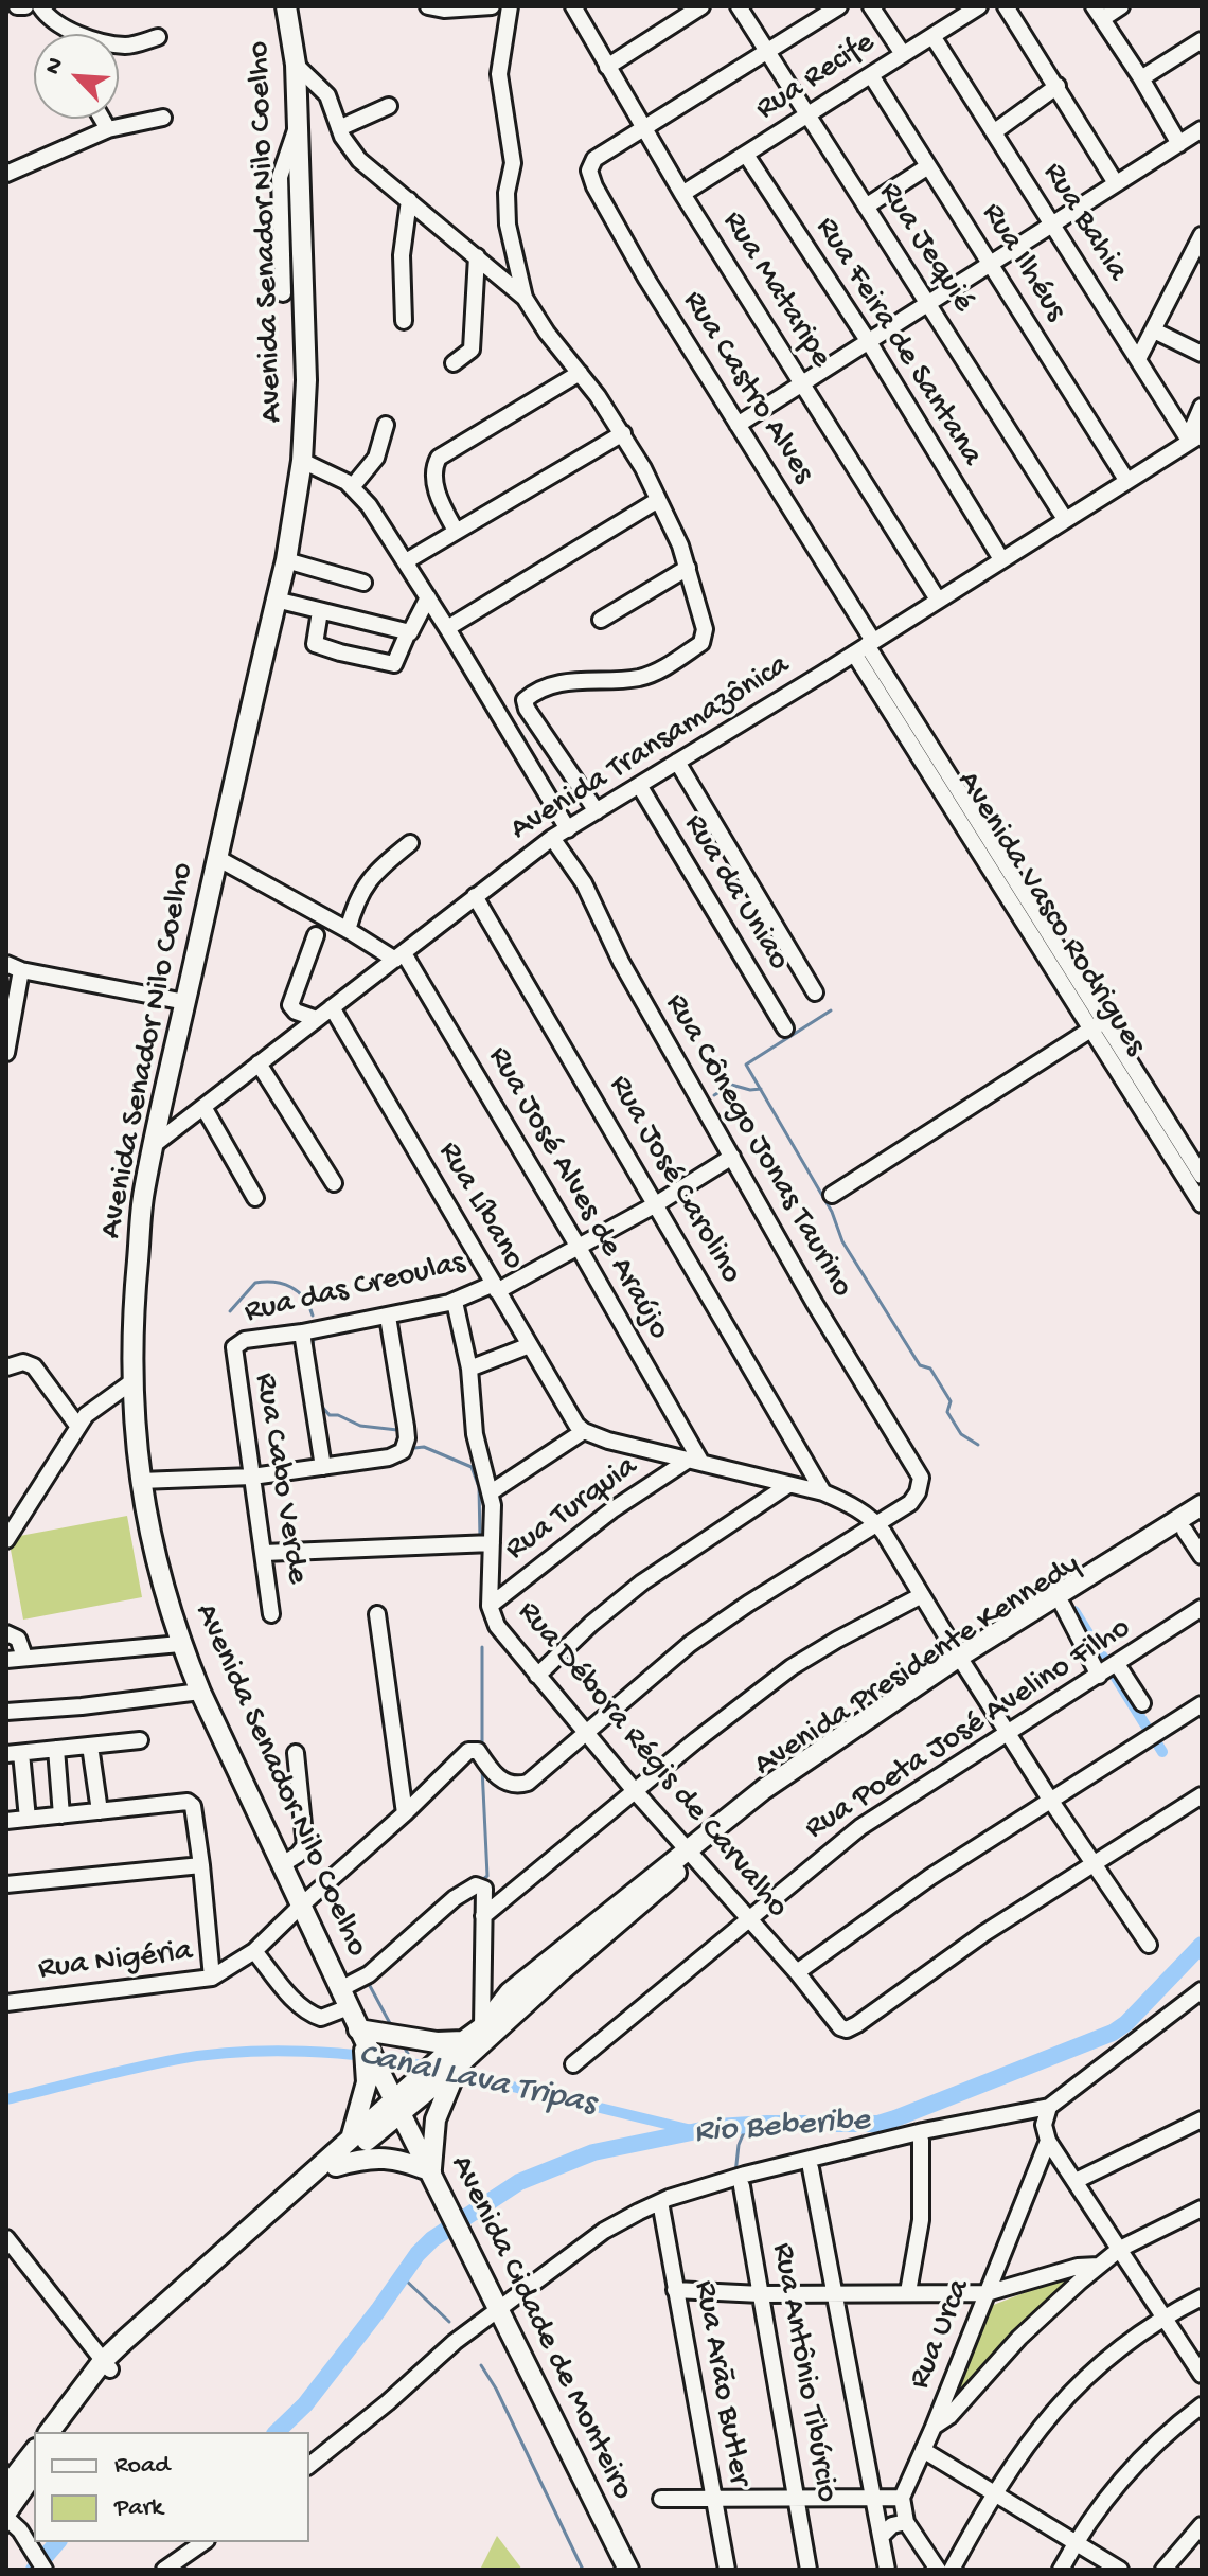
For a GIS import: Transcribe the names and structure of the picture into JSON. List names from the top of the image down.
{
  "streets": {
    "main road": ["Avenida Senador Nilo Coelho", "Avenida Presidente Kennedy", "Avenida Cidade de Monteiro"],
    "street": [
      "Rua Recife",
      "Rua Bahia",
      "Rua Jequié",
      "Rua Ilhéus",
      "Rua Mataripe",
      "Rua Feira de Santana",
      "Rua Castro Alves",
      "Avenida Transamazônica",
      "Rua da Uniao",
      "Avenida Vasco Rodrigues",
      "Rua Cônego Jonas Taurino",
      "Rua José Carolino",
      "Rua José Alves de Araújo",
      "Rua Líbano",
      "Rua das Creoulas",
      "Rua Cabo Verde",
      "Rua Turquia",
      "Rua Poeta José Avelino Filho",
      "Rua Débora Régis de Carvalho",
      "Rua Nigéria",
      "Rua Urca",
      "Rua Antônio Tibúrcio",
      "Rua Arão Butler"
    ]
  },
  "crossings": [
    ["Rua Recife", "Rua Bahia"],
    ["Rua Recife", "Rua Jequié"],
    ["Rua Recife", "Rua Ilhéus"],
    ["Rua Recife", "Rua Mataripe"],
    ["Rua Recife", "Rua Feira de Santana"],
    ["Rua Bahia", "Avenida Transamazônica"],
    ["Avenida Senador Nilo Coelho", "Avenida Transamazônica"],
    ["Avenida Senador Nilo Coelho", "Rua José Alves de Araújo"],
    ["Avenida Senador Nilo Coelho", "Avenida Presidente Kennedy"],
    ["Avenida Senador Nilo Coelho", "Rua Nigéria"],
    ["Avenida Senador Nilo Coelho", "Avenida Cidade de Monteiro"],
    ["Rua Jequié", "Avenida Transamazônica"],
    ["Rua Ilhéus", "Avenida Transamazônica"],
    ["Rua Mataripe", "Rua Castro Alves"],
    ["Rua Mataripe", "Avenida Transamazônica"],
    ["Rua Feira de Santana", "Avenida Transamazônica"],
    ["Rua Castro Alves", "Avenida Transamazônica"],
    ["Rua Castro Alves", "Avenida Vasco Rodrigues"],
    ["Avenida Transamazônica", "Rua da Uniao"],
    ["Avenida Transamazônica", "Avenida Vasco Rodrigues"],
    ["Avenida Transamazônica", "Rua Cônego Jonas Taurino"],
    ["Avenida Transamazônica", "Rua José Carolino"],
    ["Avenida Transamazônica", "Rua José Alves de Araújo"],
    ["Avenida Transamazônica", "Rua Líbano"],
    ["Rua Cônego Jonas Taurino", "Rua das Creoulas"],
    ["Rua José Carolino", "Rua das Creoulas"],
    ["Rua José Alves de Araújo", "Rua das Creoulas"],
    ["Rua José Alves de Araújo", "Rua Turquia"],
    ["Rua Líbano", "Rua das Creoulas"],
    ["Rua Líbano", "Rua Turquia"],
    ["Rua das Creoulas", "Rua Cabo Verde"],
    ["Rua das Creoulas", "Rua Débora Régis de Carvalho"],
    ["Rua Turquia", "Rua Débora Régis de Carvalho"],
    ["Avenida Presidente Kennedy", "Rua Débora Régis de Carvalho"],
    ["Avenida Presidente Kennedy", "Avenida Cidade de Monteiro"],
    ["Rua Poeta José Avelino Filho", "Rua Débora Régis de Carvalho"],
    ["Rua Débora Régis de Carvalho", "Rua Nigéria"]
  ],
  "water": ["Canal Lava Tripas", "Rio Beberibe"],
  "legend": ["Road", "Park"],
  "north": "top left"
}
